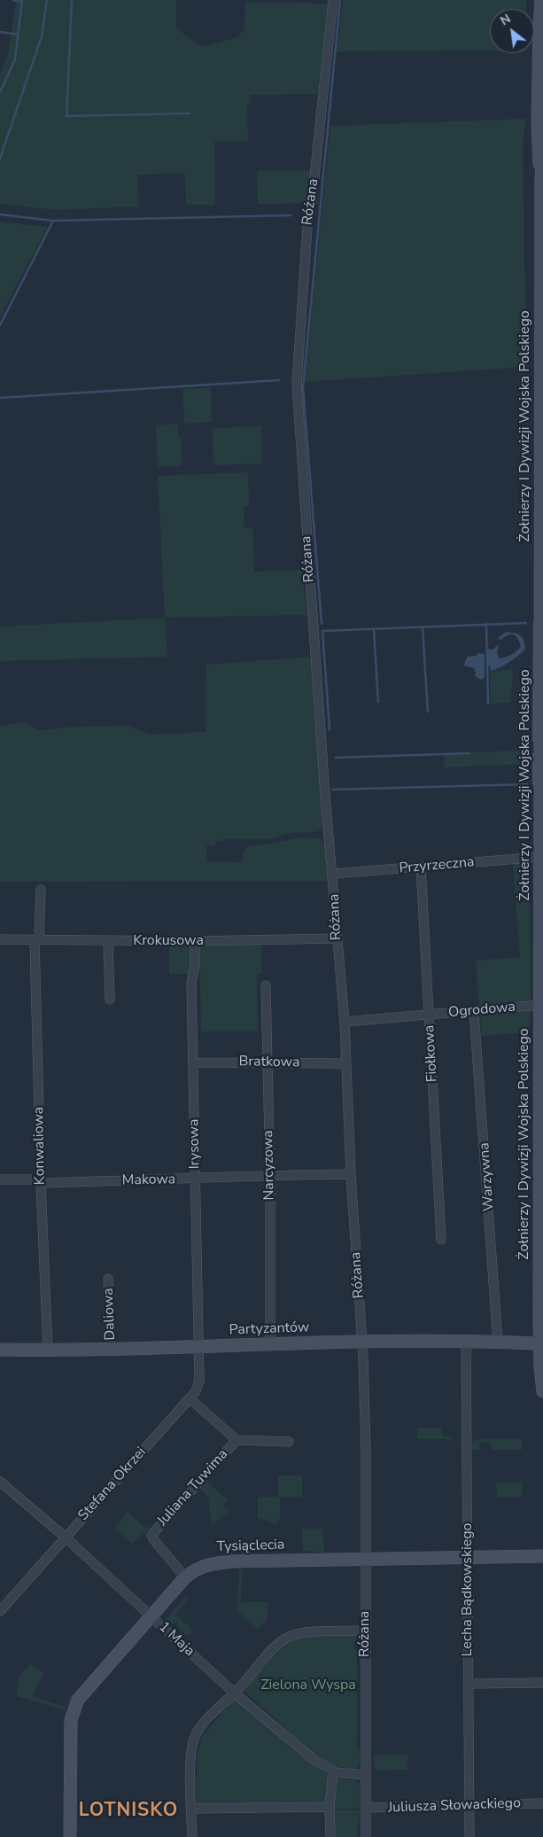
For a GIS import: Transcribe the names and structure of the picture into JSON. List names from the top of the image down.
{
  "streets": {
    "street": [
      "Różana",
      "Żołnierzy I Dywizji Wojska Polskiego",
      "Przyrzeczna",
      "Krokusowa",
      "Ogrodowa",
      "Fiołkowa",
      "Bratkowa",
      "Irysowa",
      "Konwaliowa",
      "Narcyzowa",
      "Warzywna",
      "Makowa",
      "Daliowa",
      "Partyzantów",
      "Stefana Okrzei",
      "Juliana Tuwima",
      "Tysiąclecia",
      "Lecha Bądkowskiego",
      "1 Maja",
      "Juliusza Słowackiego"
    ]
  },
  "crossings": [
    ["Różana", "Przyrzeczna"],
    ["Różana", "Krokusowa"],
    ["Różana", "Ogrodowa"],
    ["Różana", "Bratkowa"],
    ["Różana", "Makowa"],
    ["Różana", "Partyzantów"],
    ["Różana", "Tysiąclecia"],
    ["Różana", "1 Maja"],
    ["Różana", "Juliusza Słowackiego"],
    ["Żołnierzy I Dywizji Wojska Polskiego", "Przyrzeczna"],
    ["Żołnierzy I Dywizji Wojska Polskiego", "Ogrodowa"],
    ["Żołnierzy I Dywizji Wojska Polskiego", "Partyzantów"],
    ["Przyrzeczna", "Fiołkowa"],
    ["Krokusowa", "Irysowa"],
    ["Krokusowa", "Konwaliowa"],
    ["Ogrodowa", "Fiołkowa"],
    ["Ogrodowa", "Warzywna"],
    ["Bratkowa", "Irysowa"],
    ["Bratkowa", "Narcyzowa"],
    ["Irysowa", "Makowa"],
    ["Irysowa", "Partyzantów"],
    ["Irysowa", "Stefana Okrzei"],
    ["Konwaliowa", "Makowa"],
    ["Konwaliowa", "Partyzantów"],
    ["Narcyzowa", "Makowa"],
    ["Narcyzowa", "Partyzantów"],
    ["Warzywna", "Partyzantów"],
    ["Daliowa", "Partyzantów"],
    ["Partyzantów", "Stefana Okrzei"],
    ["Partyzantów", "Lecha Bądkowskiego"],
    ["Stefana Okrzei", "1 Maja"],
    ["Juliana Tuwima", "Tysiąclecia"],
    ["Tysiąclecia", "Lecha Bądkowskiego"],
    ["Tysiąclecia", "1 Maja"],
    ["Lecha Bądkowskiego", "Juliusza Słowackiego"]
  ],
  "districts": ["LOTNISKO"],
  "parks": ["Zielona Wyspa"],
  "north": "top left"
}
